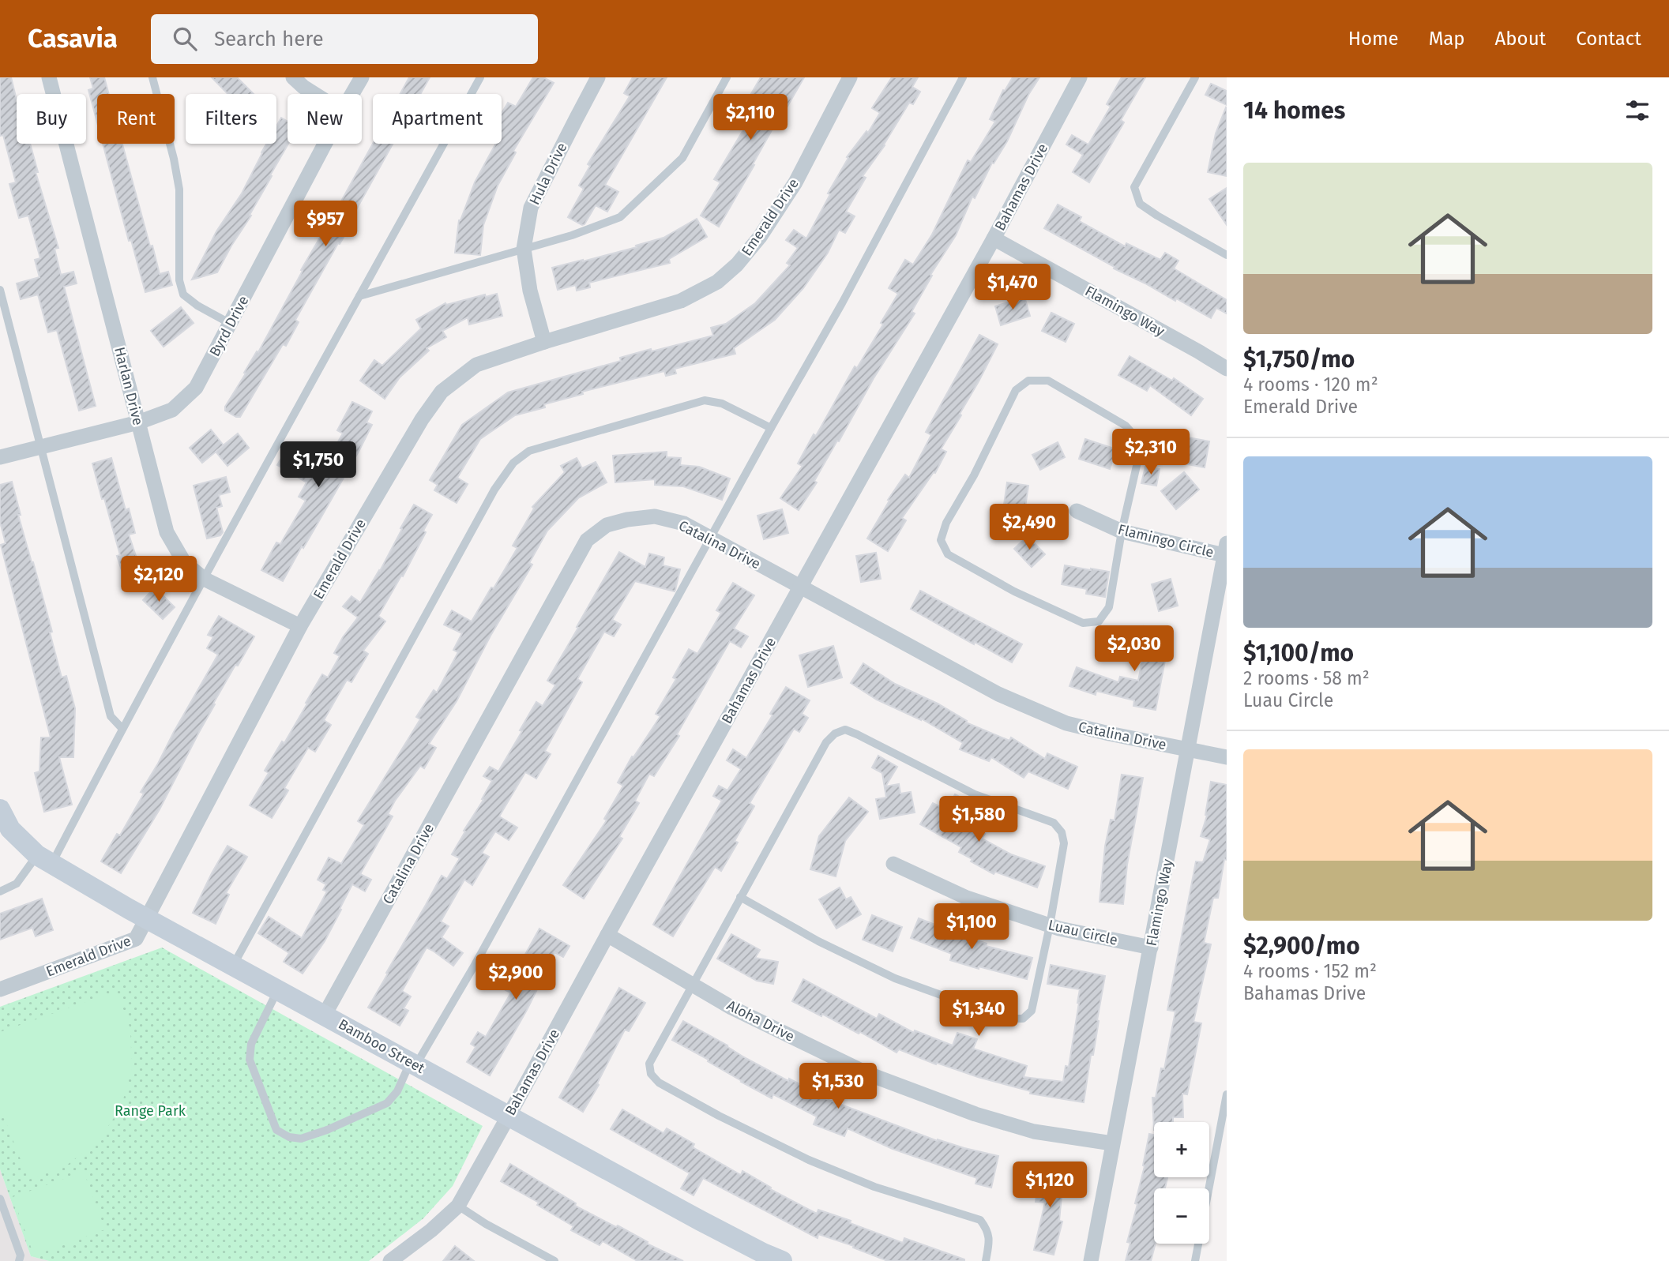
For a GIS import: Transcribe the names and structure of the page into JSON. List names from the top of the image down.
{
  "streets": {
    "street": [
      "Hula Drive",
      "Bahamas Drive",
      "Emerald Drive",
      "Flamingo Way",
      "Byrd Drive",
      "Harlan Drive",
      "Flamingo Circle",
      "Catalina Drive",
      "Luau Circle",
      "Aloha Drive",
      "Bamboo Street"
    ]
  },
  "crossings": [
    ["Hula Drive", "Emerald Drive"],
    ["Bahamas Drive", "Flamingo Way"],
    ["Bahamas Drive", "Catalina Drive"],
    ["Bahamas Drive", "Aloha Drive"],
    ["Bahamas Drive", "Bamboo Street"],
    ["Emerald Drive", "Harlan Drive"],
    ["Emerald Drive", "Bamboo Street"],
    ["Flamingo Way", "Flamingo Circle"],
    ["Flamingo Way", "Catalina Drive"],
    ["Flamingo Way", "Luau Circle"],
    ["Flamingo Way", "Aloha Drive"],
    ["Byrd Drive", "Harlan Drive"],
    ["Catalina Drive", "Bamboo Street"]
  ],
  "parks": ["Range Park"],
  "page": {
    "header": "Casavia",
    "search": "Search here",
    "nav": [
      "Home",
      "Map",
      "About",
      "Contact"
    ],
    "heading": "14 homes",
    "price": [
      "$2,110",
      "$957",
      "$1,470",
      "$2,310",
      "$1,750",
      "$2,490",
      "$2,120",
      "$2,030",
      "$1,580",
      "$1,100",
      "$2,900",
      "$1,340",
      "$1,530",
      "$1,120"
    ],
    "chip": [
      "Buy",
      "Rent",
      "Filters",
      "New",
      "Apartment"
    ],
    "list": [
      {
        "name": "$1,750/mo",
        "note": "4 rooms · 120 m² · Emerald Drive"
      },
      {
        "name": "$1,100/mo",
        "note": "2 rooms · 58 m² · Luau Circle"
      },
      {
        "name": "$2,900/mo",
        "note": "4 rooms · 152 m² · Bahamas Drive"
      }
    ],
    "map_buttons": ["+", "−"]
  }
}
